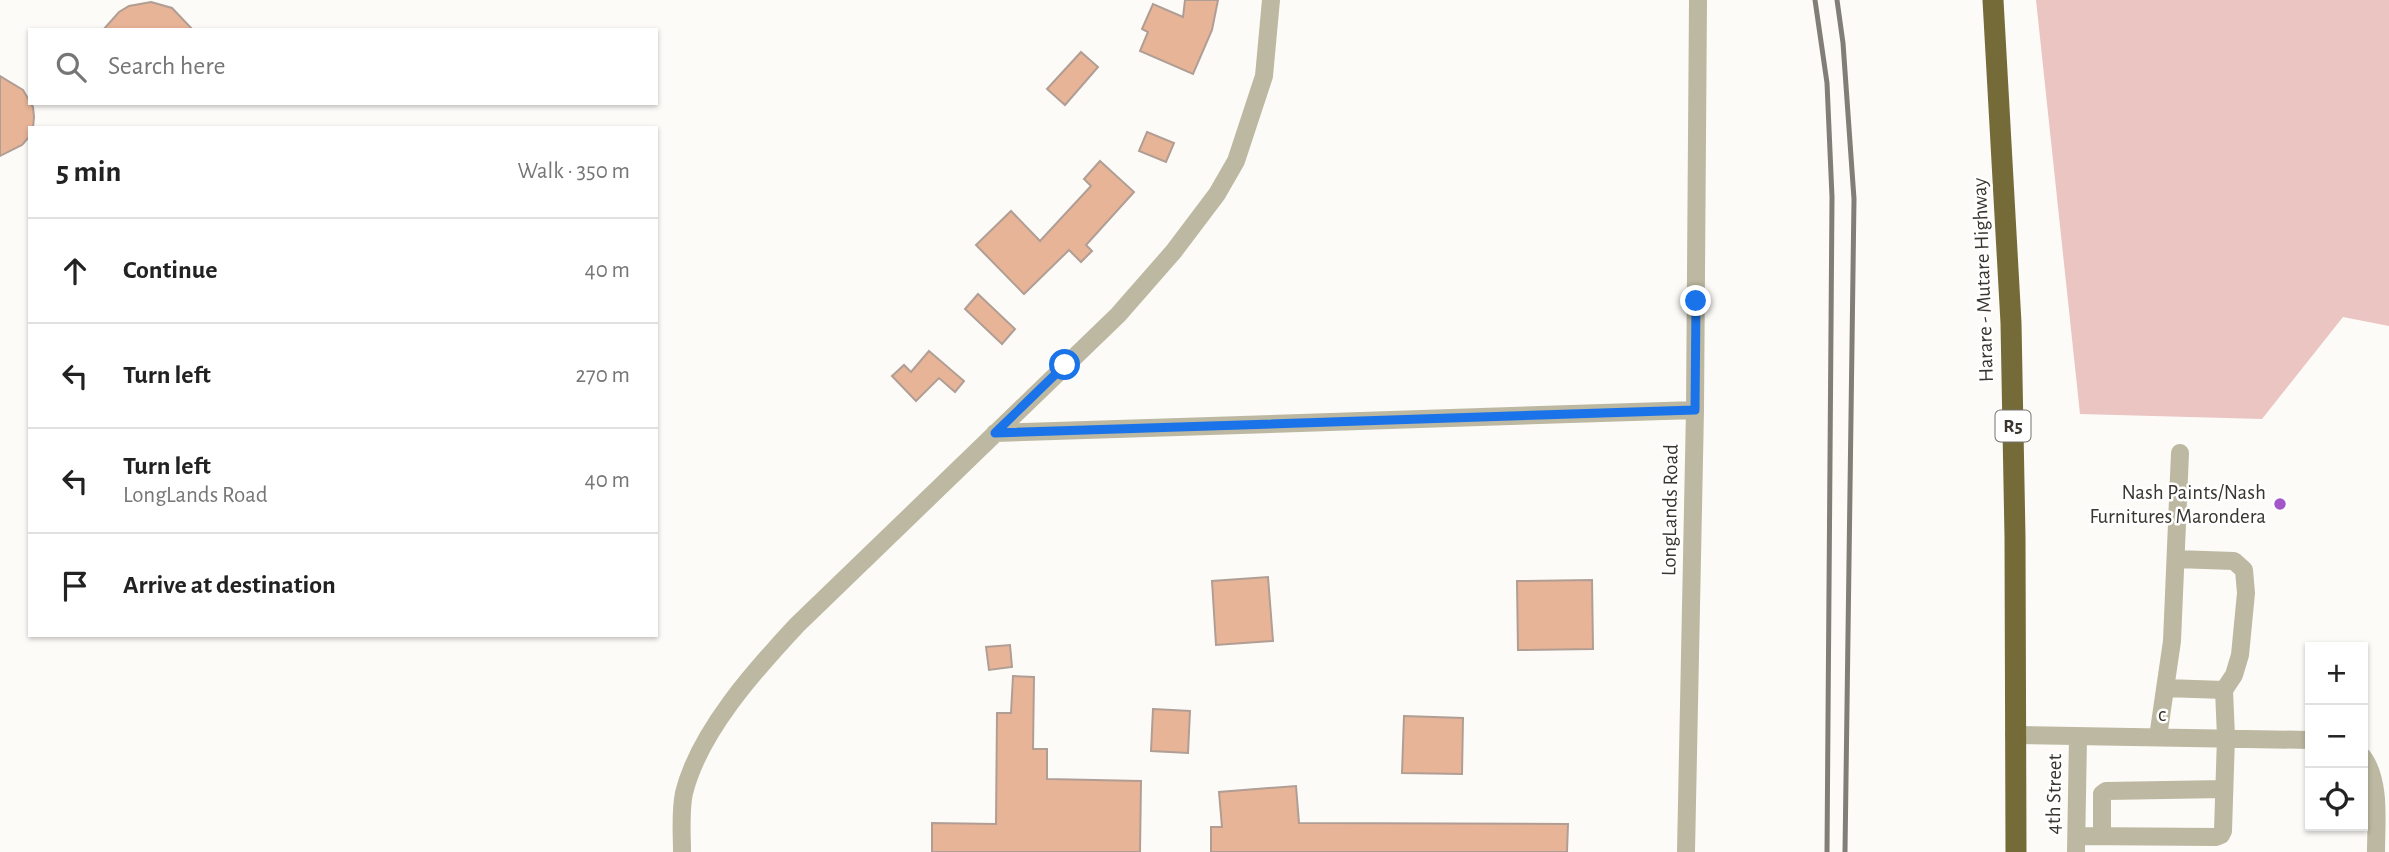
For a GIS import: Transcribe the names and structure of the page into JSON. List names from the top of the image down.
{
  "streets": {
    "highway": ["Harare - Mutare Highway", "R5"],
    "street": ["LongLands Road", "c", "4th Street"]
  },
  "crossings": [
    ["Harare - Mutare Highway", "c"],
    ["c", "4th Street"]
  ],
  "places": ["Nash Paints/Nash Furnitures Marondera"],
  "page": {
    "search": "Search here",
    "heading": ["5 min", "Walk · 350 m"],
    "list": [
      ["Continue", "40 m"],
      ["Turn left", "270 m"],
      ["Turn left", "LongLands Road", "40 m"],
      "Arrive at destination"
    ],
    "map_buttons": ["+", "−"]
  }
}
